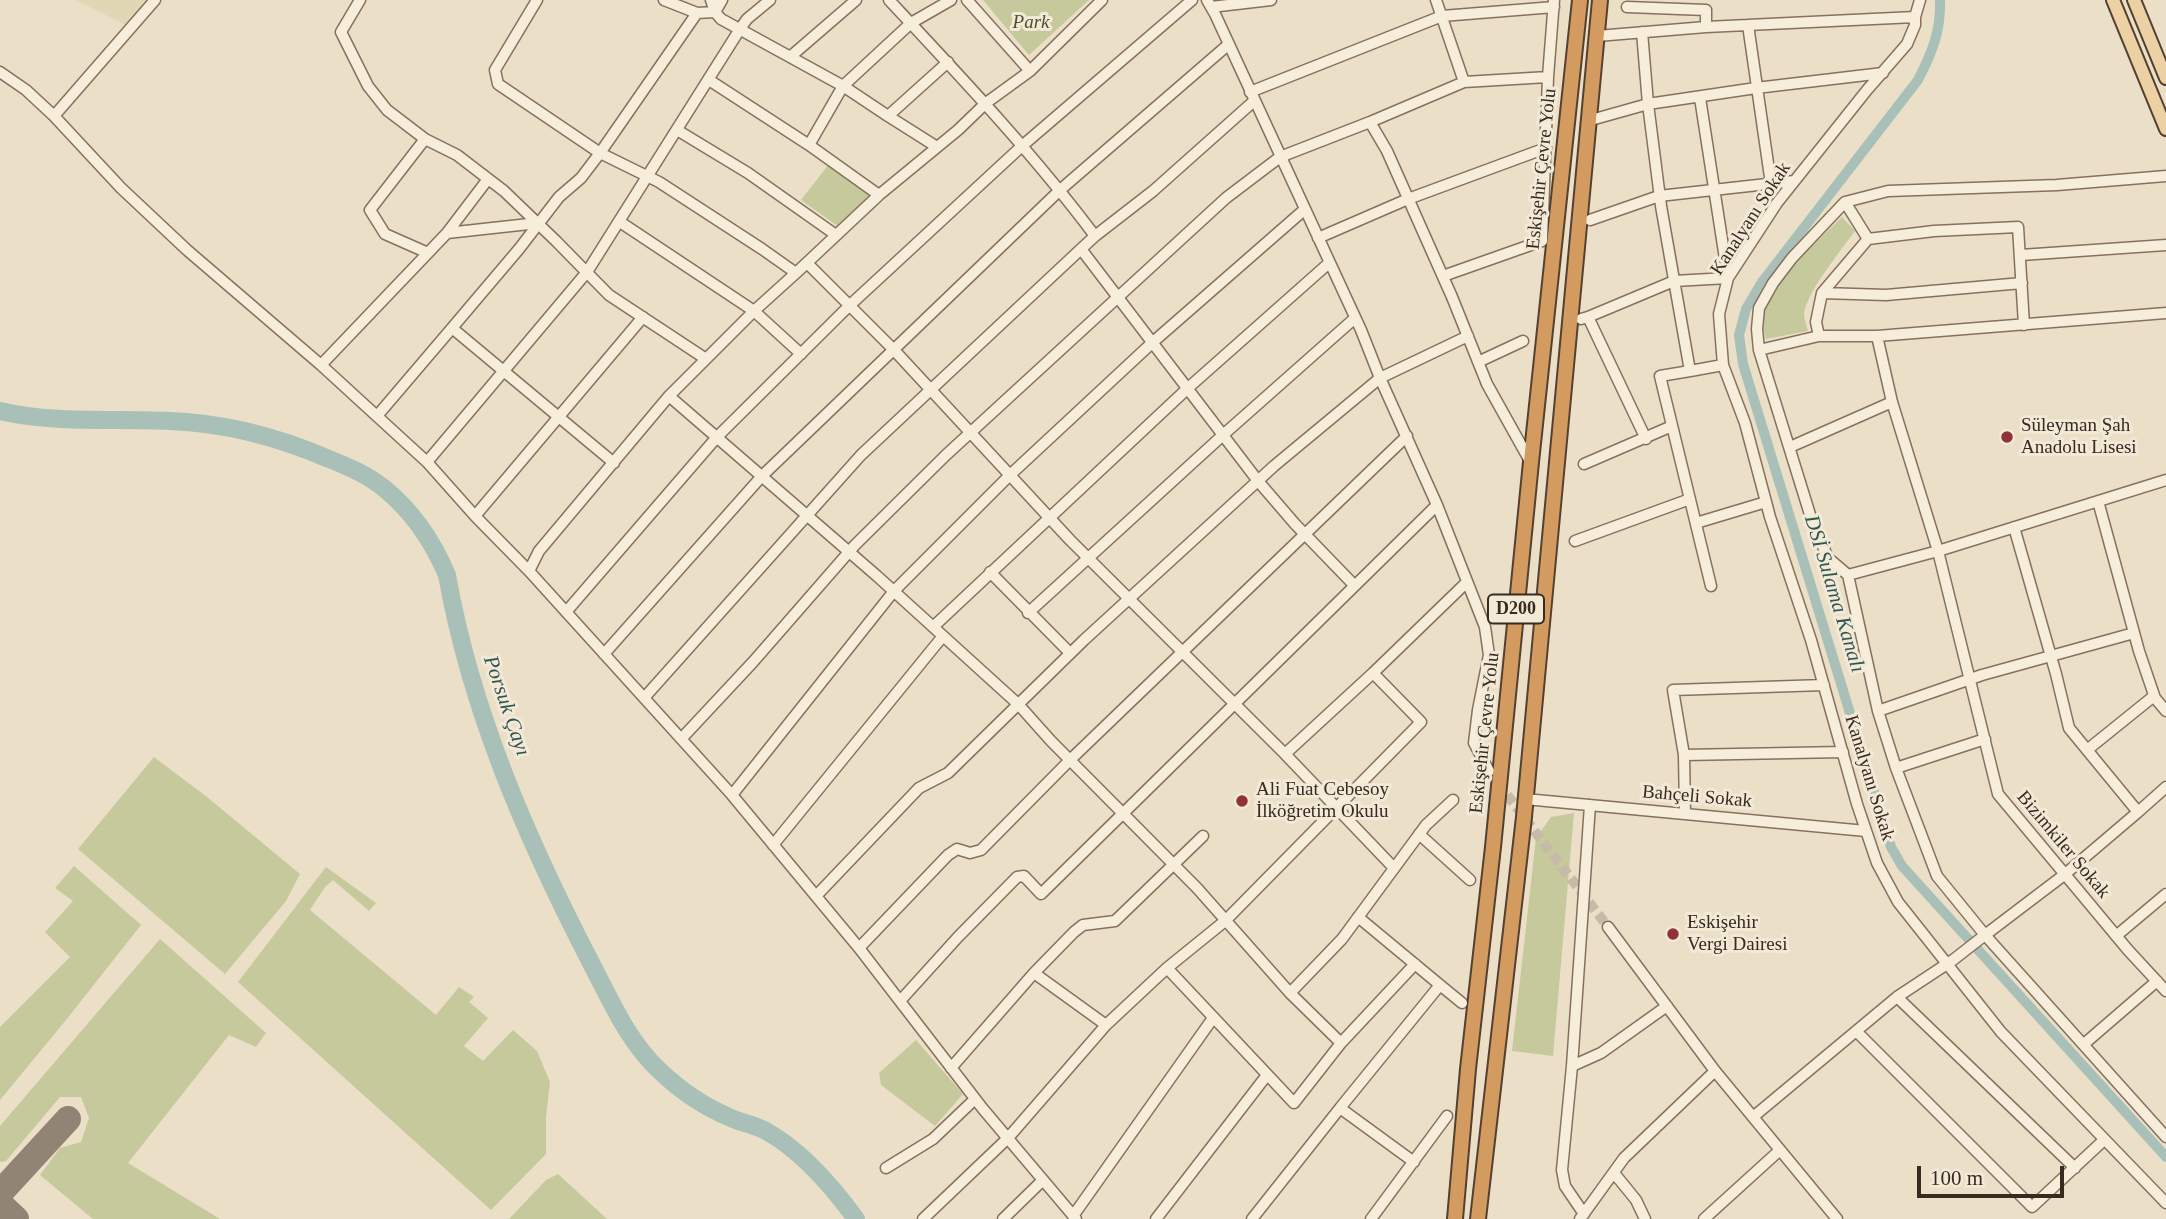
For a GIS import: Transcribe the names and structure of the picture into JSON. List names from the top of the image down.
{
  "streets": {
    "highway": ["Eskişehir Çevre Yolu", "D200"],
    "street": ["Kanalyanı Sokak", "Bahçeli Sokak", "Bizimkiler Sokak"]
  },
  "crossings": [
    ["Kanalyanı Sokak", "Bahçeli Sokak"],
    ["D200", "Bahçeli Sokak"]
  ],
  "water": ["DSİ Sulama Kanalı", "Porsuk Çayı"],
  "parks": ["Park"],
  "places": ["Süleyman Şah Anadolu Lisesi", "Ali Fuat Cebesoy İlköğretim Okulu", "Eskişehir Vergi Dairesi"],
  "scale_bar": "100 m"
}
